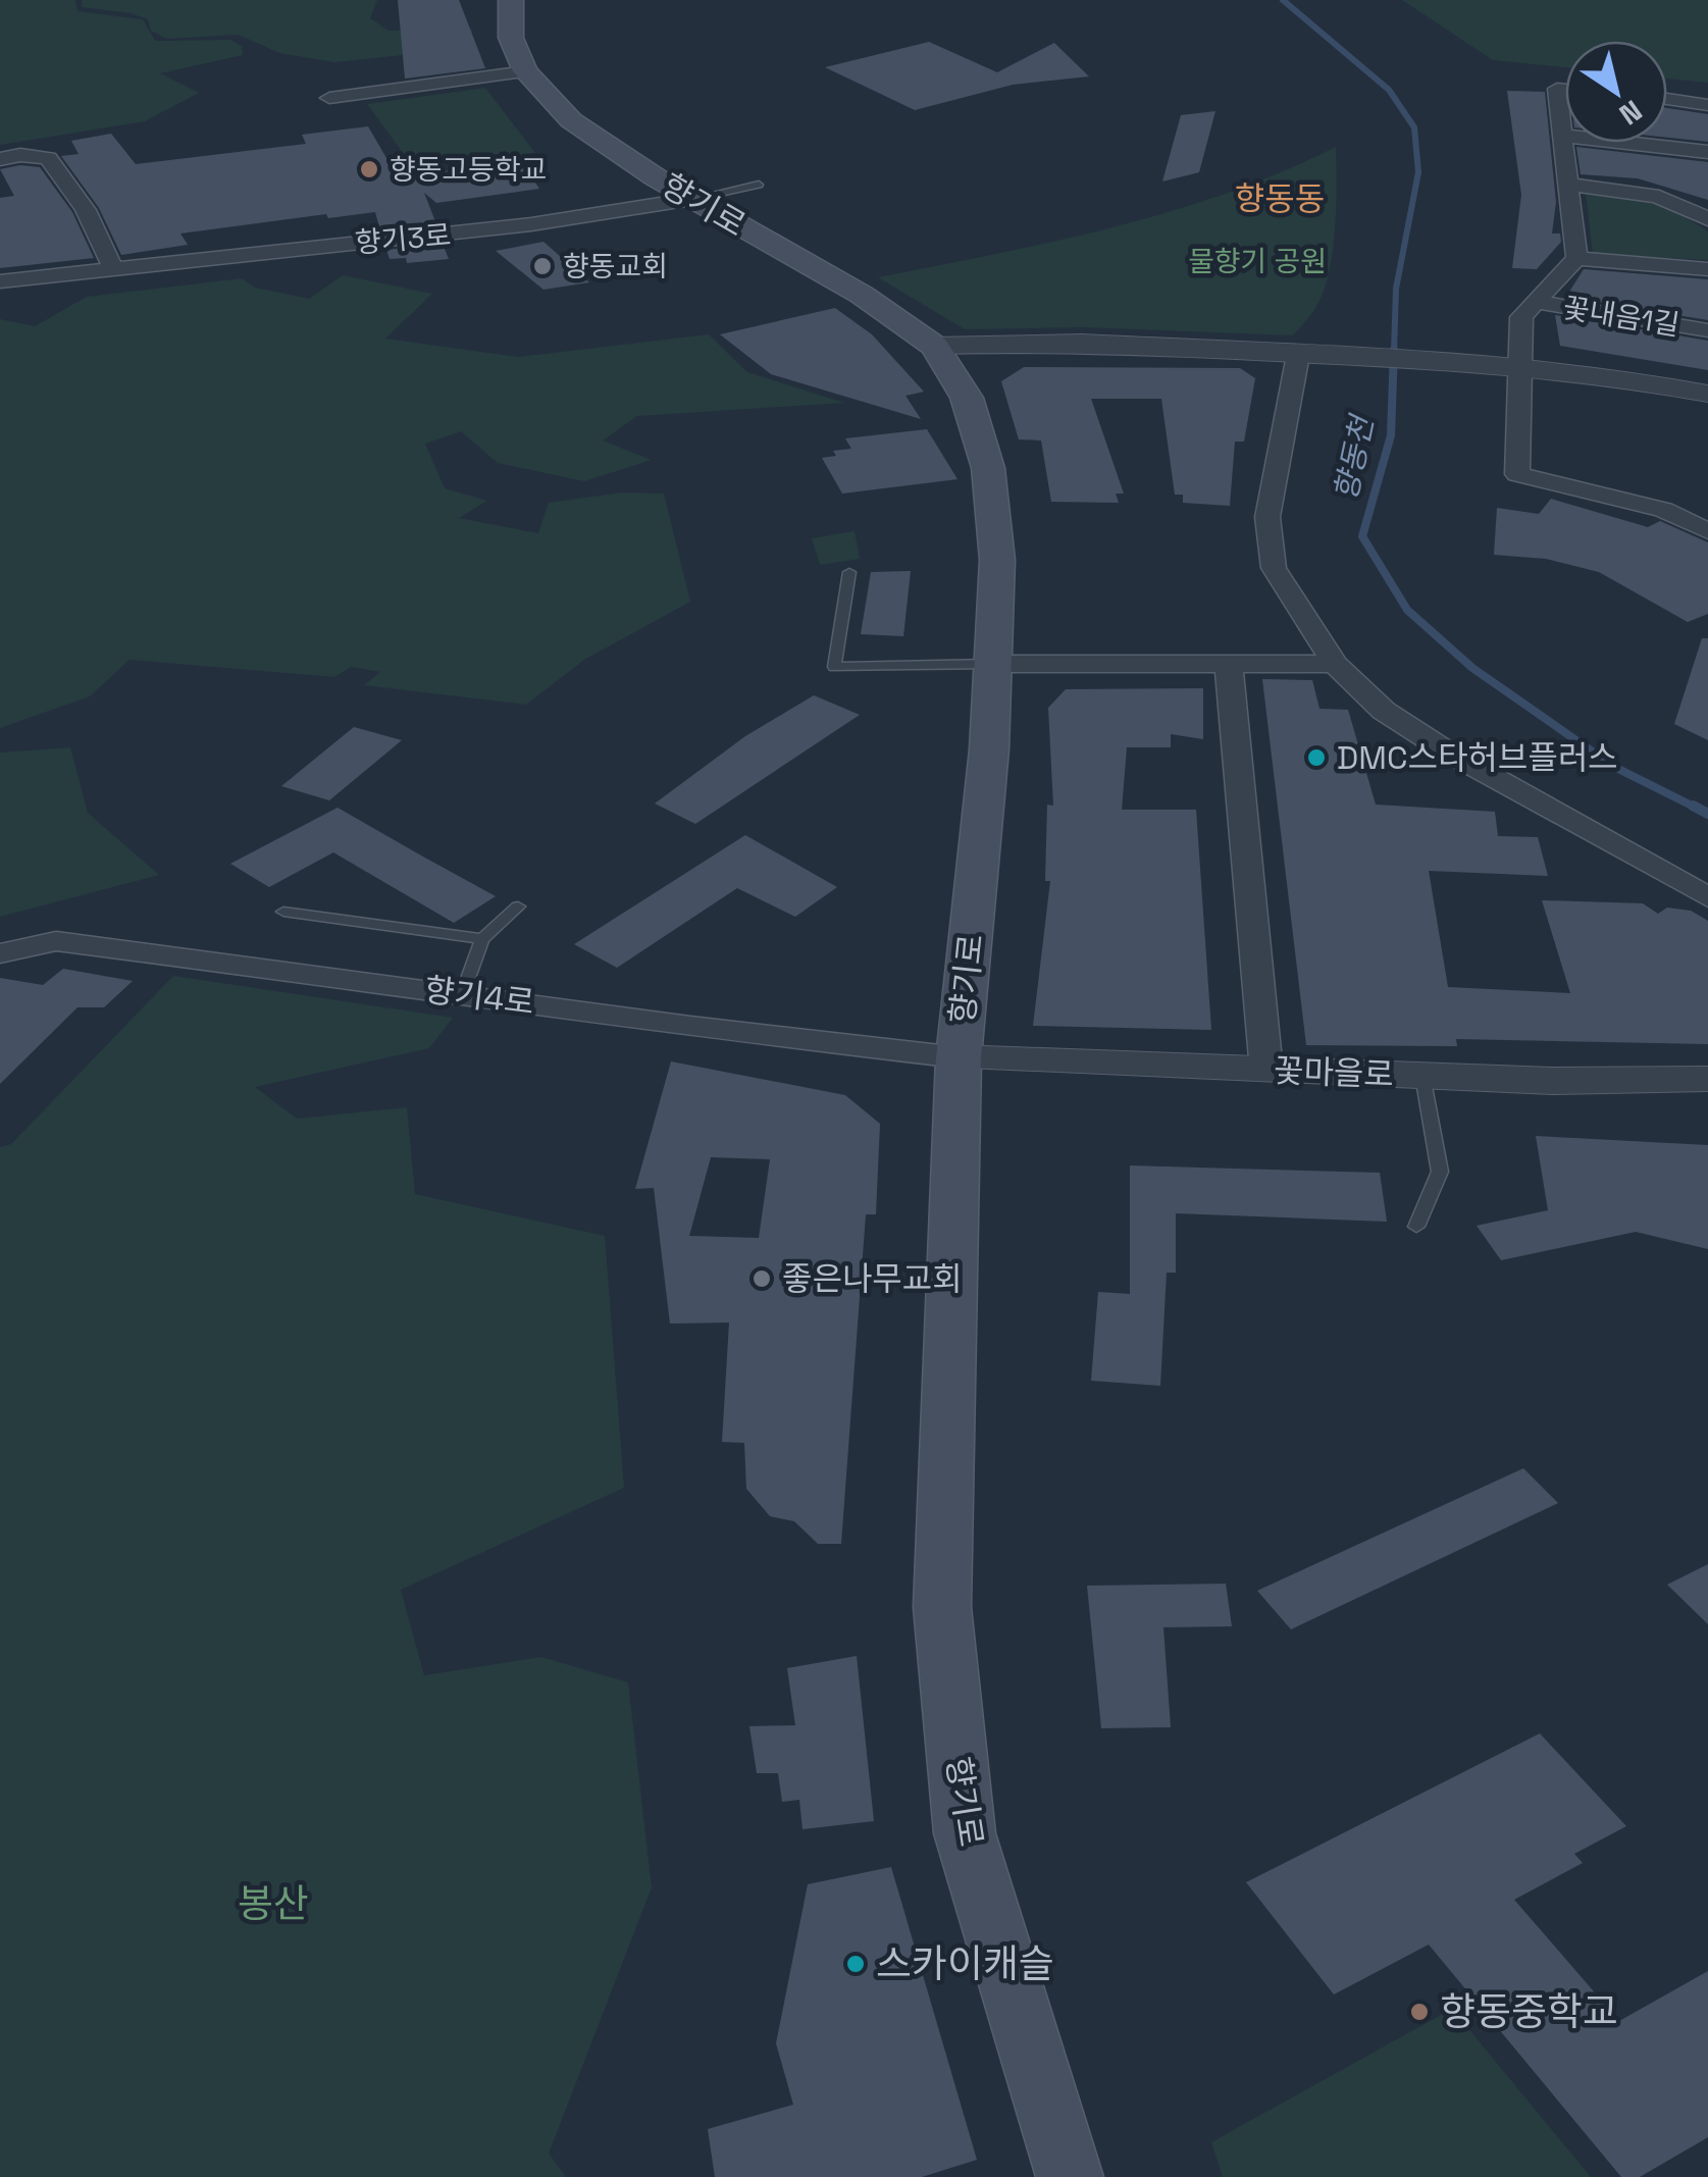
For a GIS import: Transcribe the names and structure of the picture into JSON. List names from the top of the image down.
{
  "streets": {
    "main road": ["향기로"],
    "street": [
      "향기3로",
      "꽃내음1길",
      "향기4로",
      "꽃마을로"
    ]
  },
  "crossings": [
    ["향기로", "향기3로"],
    ["향기로", "향기4로"],
    ["향기로", "꽃마을로"],
    ["향기4로", "꽃마을로"]
  ],
  "districts": ["향동동"],
  "water": ["향동천"],
  "parks": ["물향기 공원", "봉산"],
  "places": [
    "향동고등학교",
    "향동교회",
    "DMC스타허브플러스",
    "좋은나무교회",
    "스카이캐슬",
    "향동중학교"
  ],
  "north": "bottom right"
}
